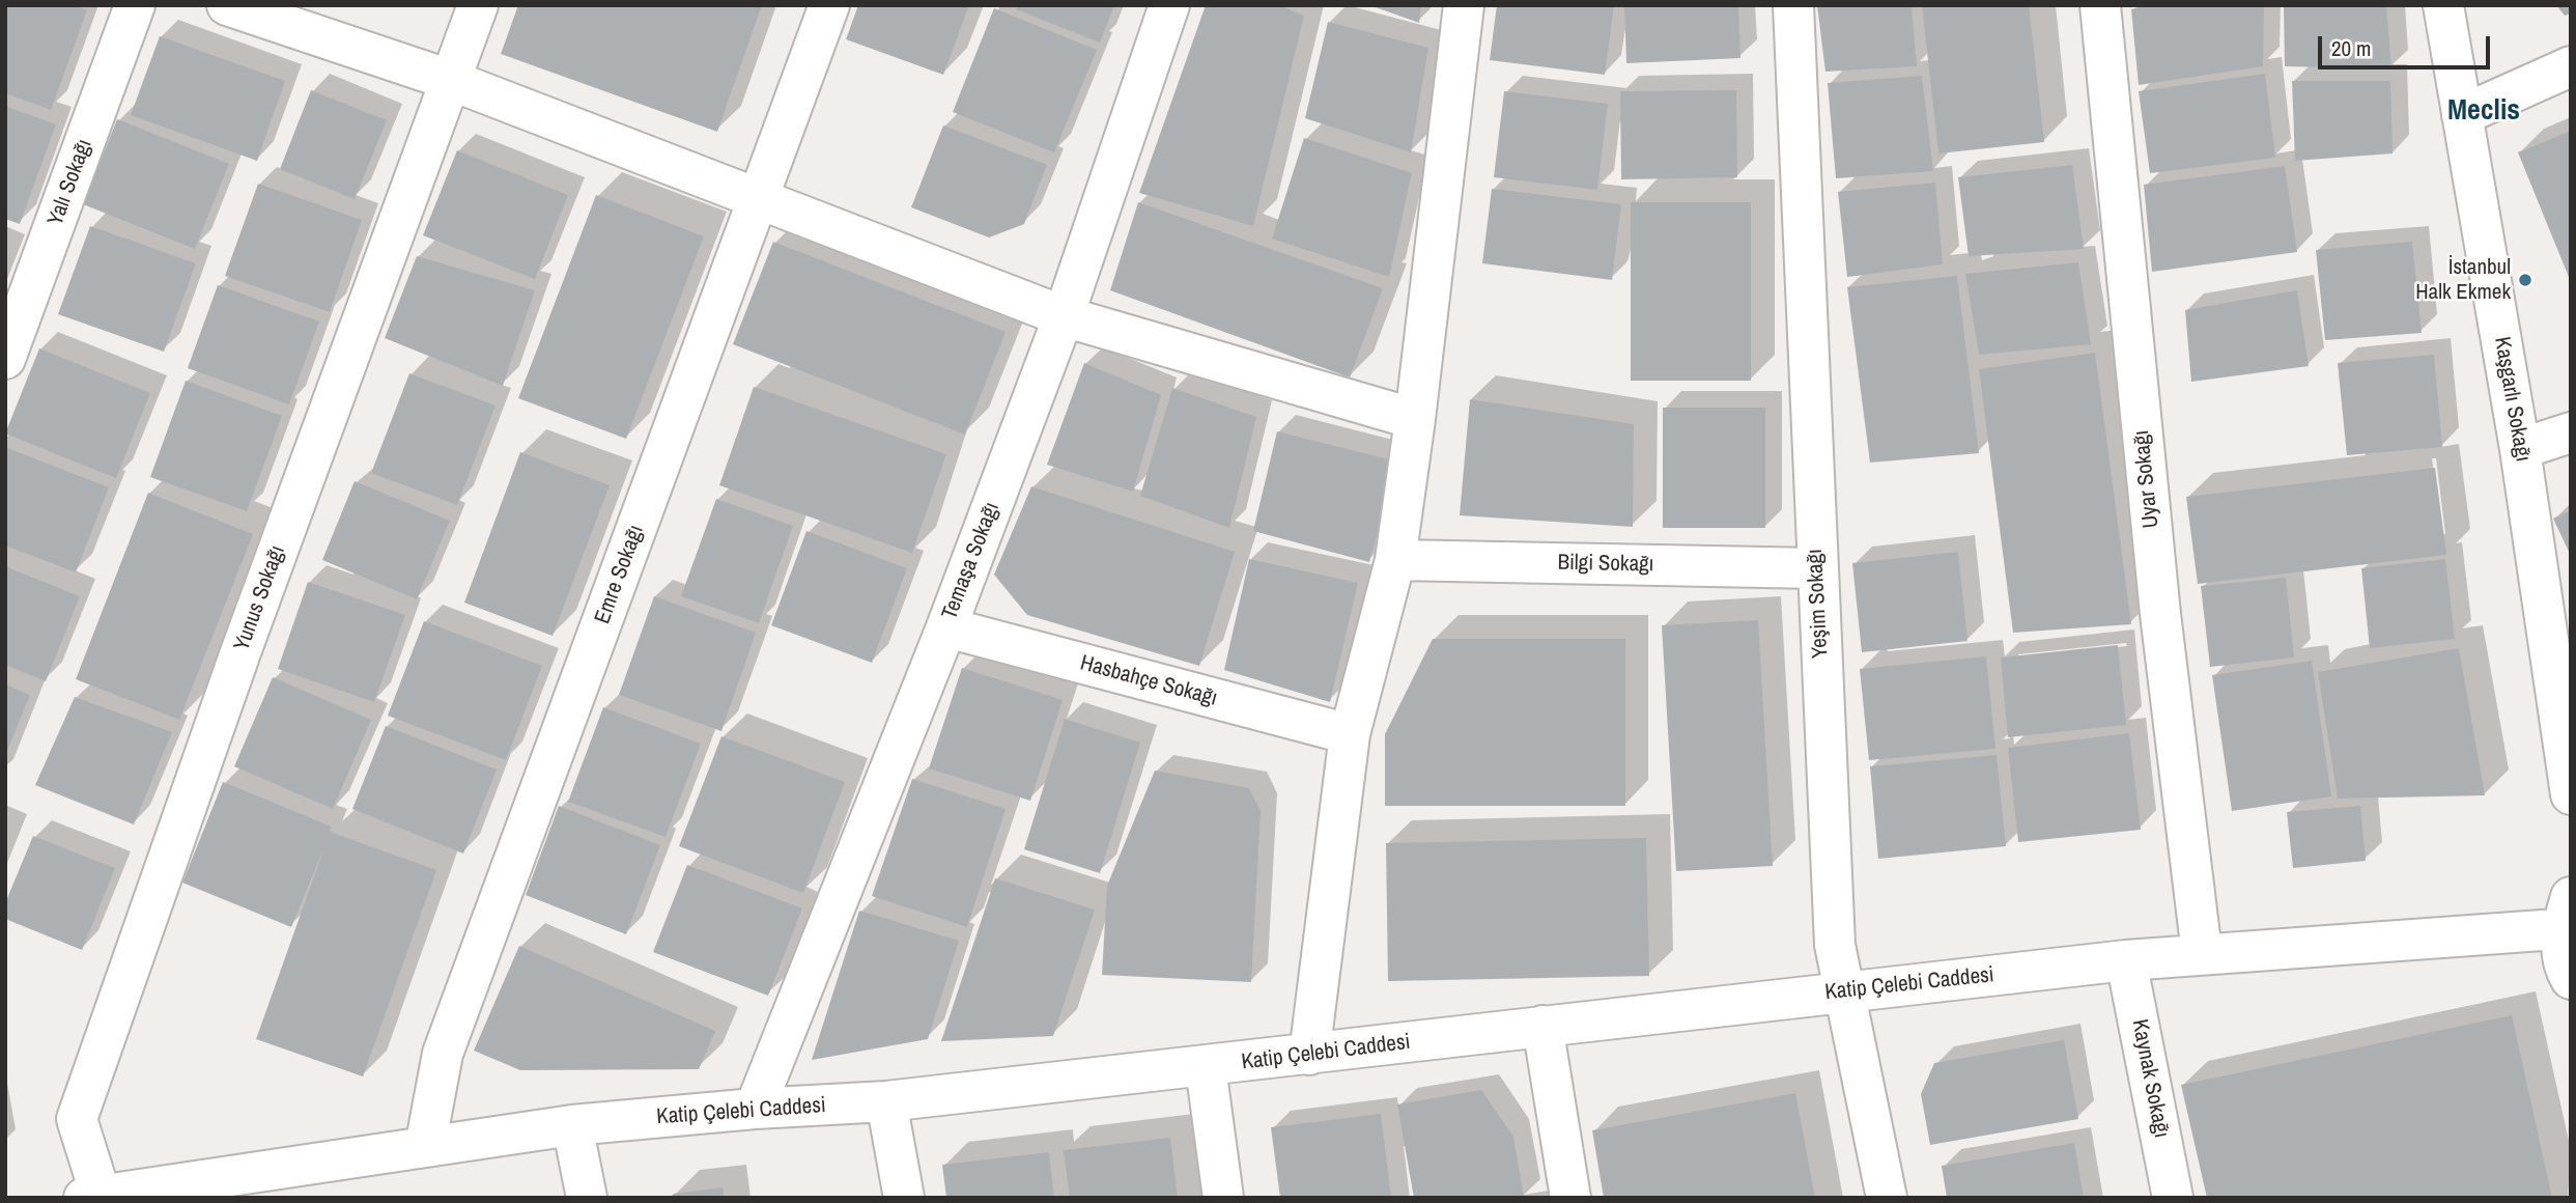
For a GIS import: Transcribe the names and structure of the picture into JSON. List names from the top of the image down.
{
  "streets": {
    "street": [
      "Yalı Sokağı",
      "Kaşgarlı Sokağı",
      "Uyar Sokağı",
      "Temaşa Sokağı",
      "Bilgi Sokağı",
      "Emre Sokağı",
      "Yunus Sokağı",
      "Yeşim Sokağı",
      "Hasbahçe Sokağı",
      "Katip Çelebi Caddesi",
      "Kaynak Sokağı"
    ]
  },
  "crossings": [
    ["Uyar Sokağı", "Katip Çelebi Caddesi"],
    ["Temaşa Sokağı", "Hasbahçe Sokağı"],
    ["Temaşa Sokağı", "Katip Çelebi Caddesi"],
    ["Bilgi Sokağı", "Yeşim Sokağı"],
    ["Emre Sokağı", "Katip Çelebi Caddesi"],
    ["Yunus Sokağı", "Katip Çelebi Caddesi"],
    ["Yeşim Sokağı", "Katip Çelebi Caddesi"],
    ["Katip Çelebi Caddesi", "Kaynak Sokağı"]
  ],
  "districts": ["Meclis"],
  "places": ["İstanbul Halk Ekmek"],
  "scale_bar": "20 m"
}
